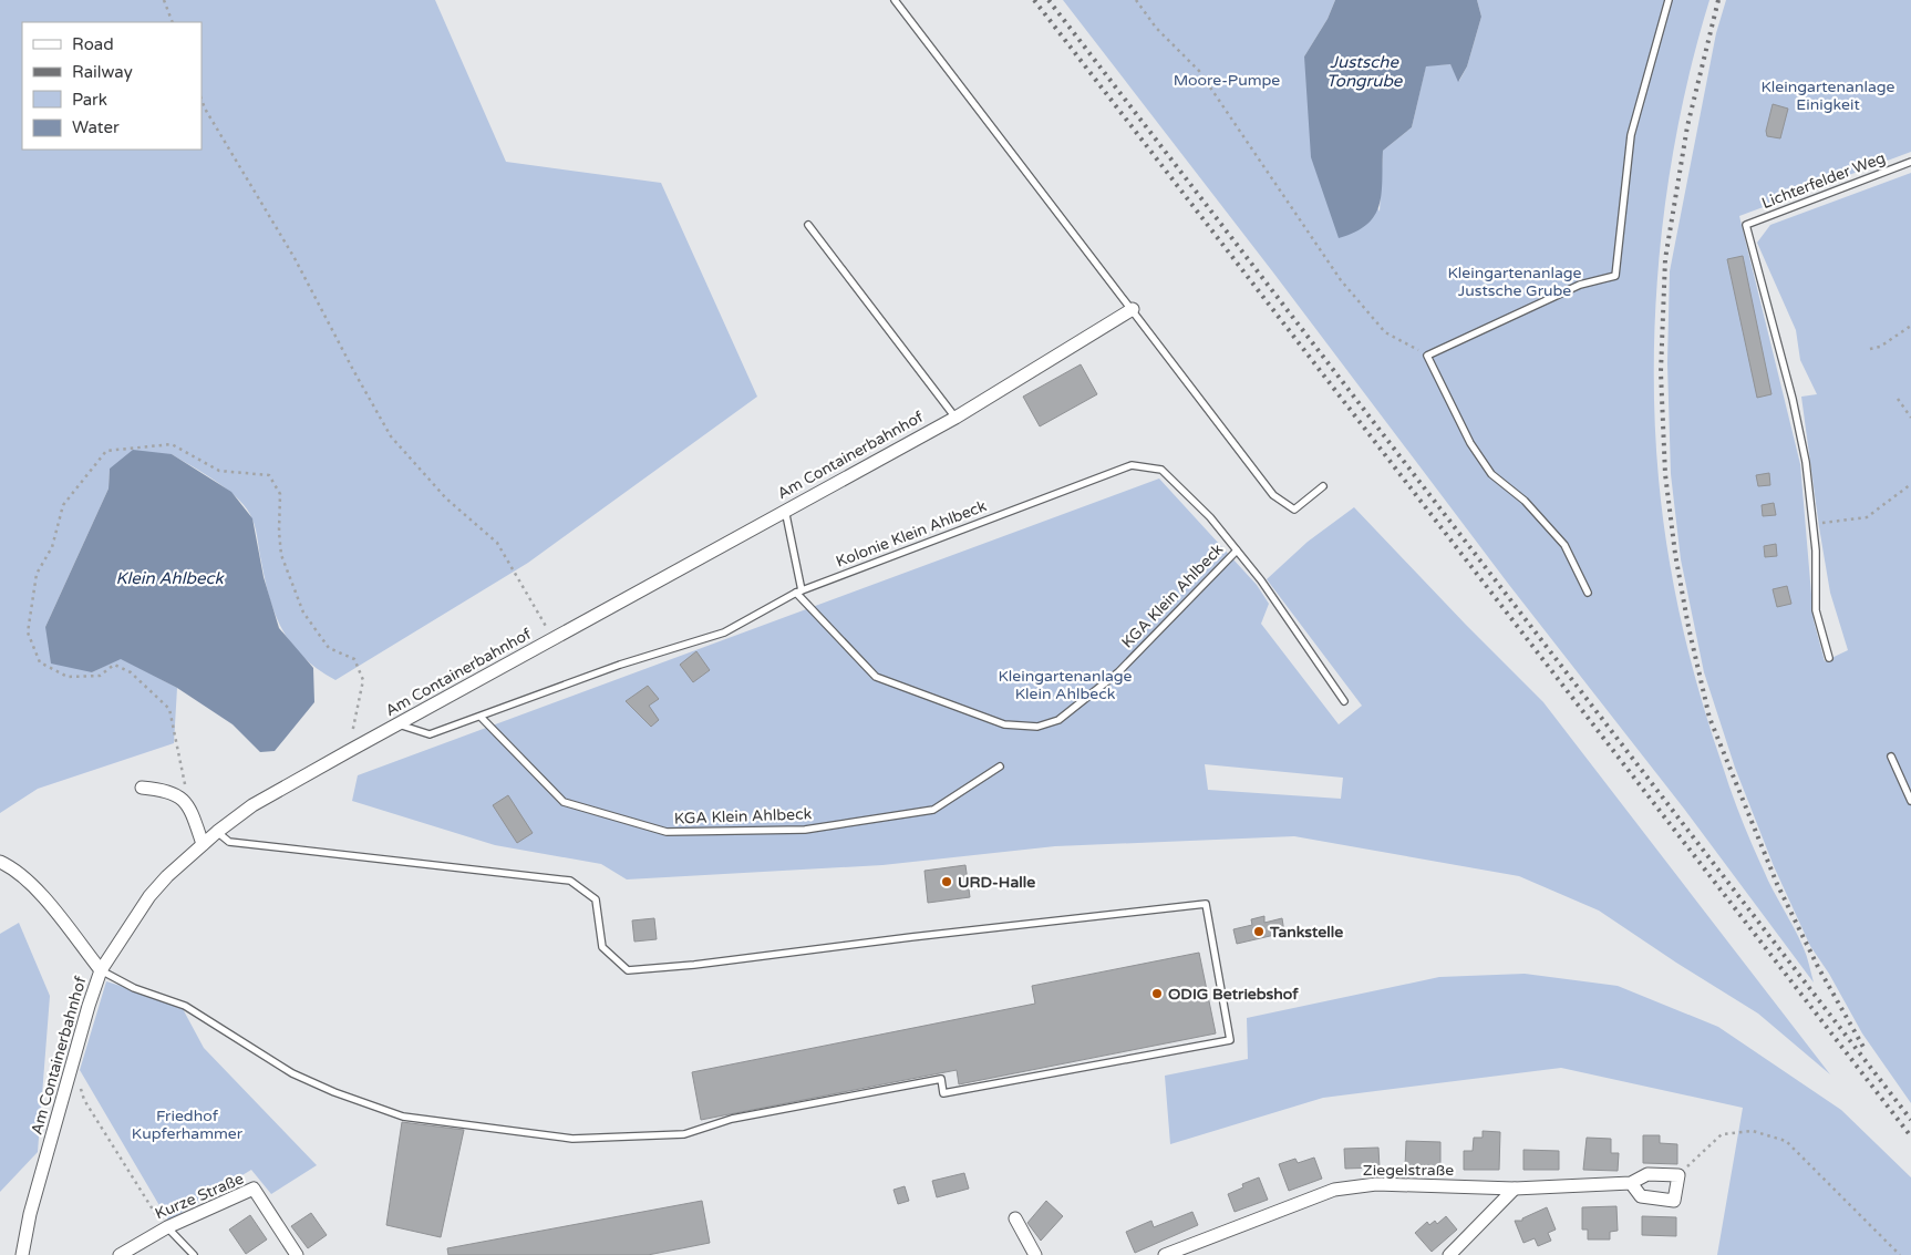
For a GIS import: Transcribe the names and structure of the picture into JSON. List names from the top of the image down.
{
  "streets": {
    "street": ["Am Containerbahnhof", "Ziegelstraße", "Kurze Straße"],
    "lane": ["Lichterfelder Weg", "Kolonie Klein Ahlbeck", "KGA Klein Ahlbeck"]
  },
  "crossings": [
    ["Am Containerbahnhof", "Kolonie Klein Ahlbeck"],
    ["Kolonie Klein Ahlbeck", "KGA Klein Ahlbeck"]
  ],
  "water": ["Justsche Tongrube", "Klein Ahlbeck"],
  "parks": [
    "Moore-Pumpe",
    "Kleingartenanlage Einigkeit",
    "Kleingartenanlage Justsche Grube",
    "Kleingartenanlage Klein Ahlbeck",
    "Friedhof Kupferhammer"
  ],
  "places": ["URD-Halle", "Tankstelle", "ODIG Betriebshof"],
  "legend": [
    "Road",
    "Railway",
    "Park",
    "Water"
  ]
}
